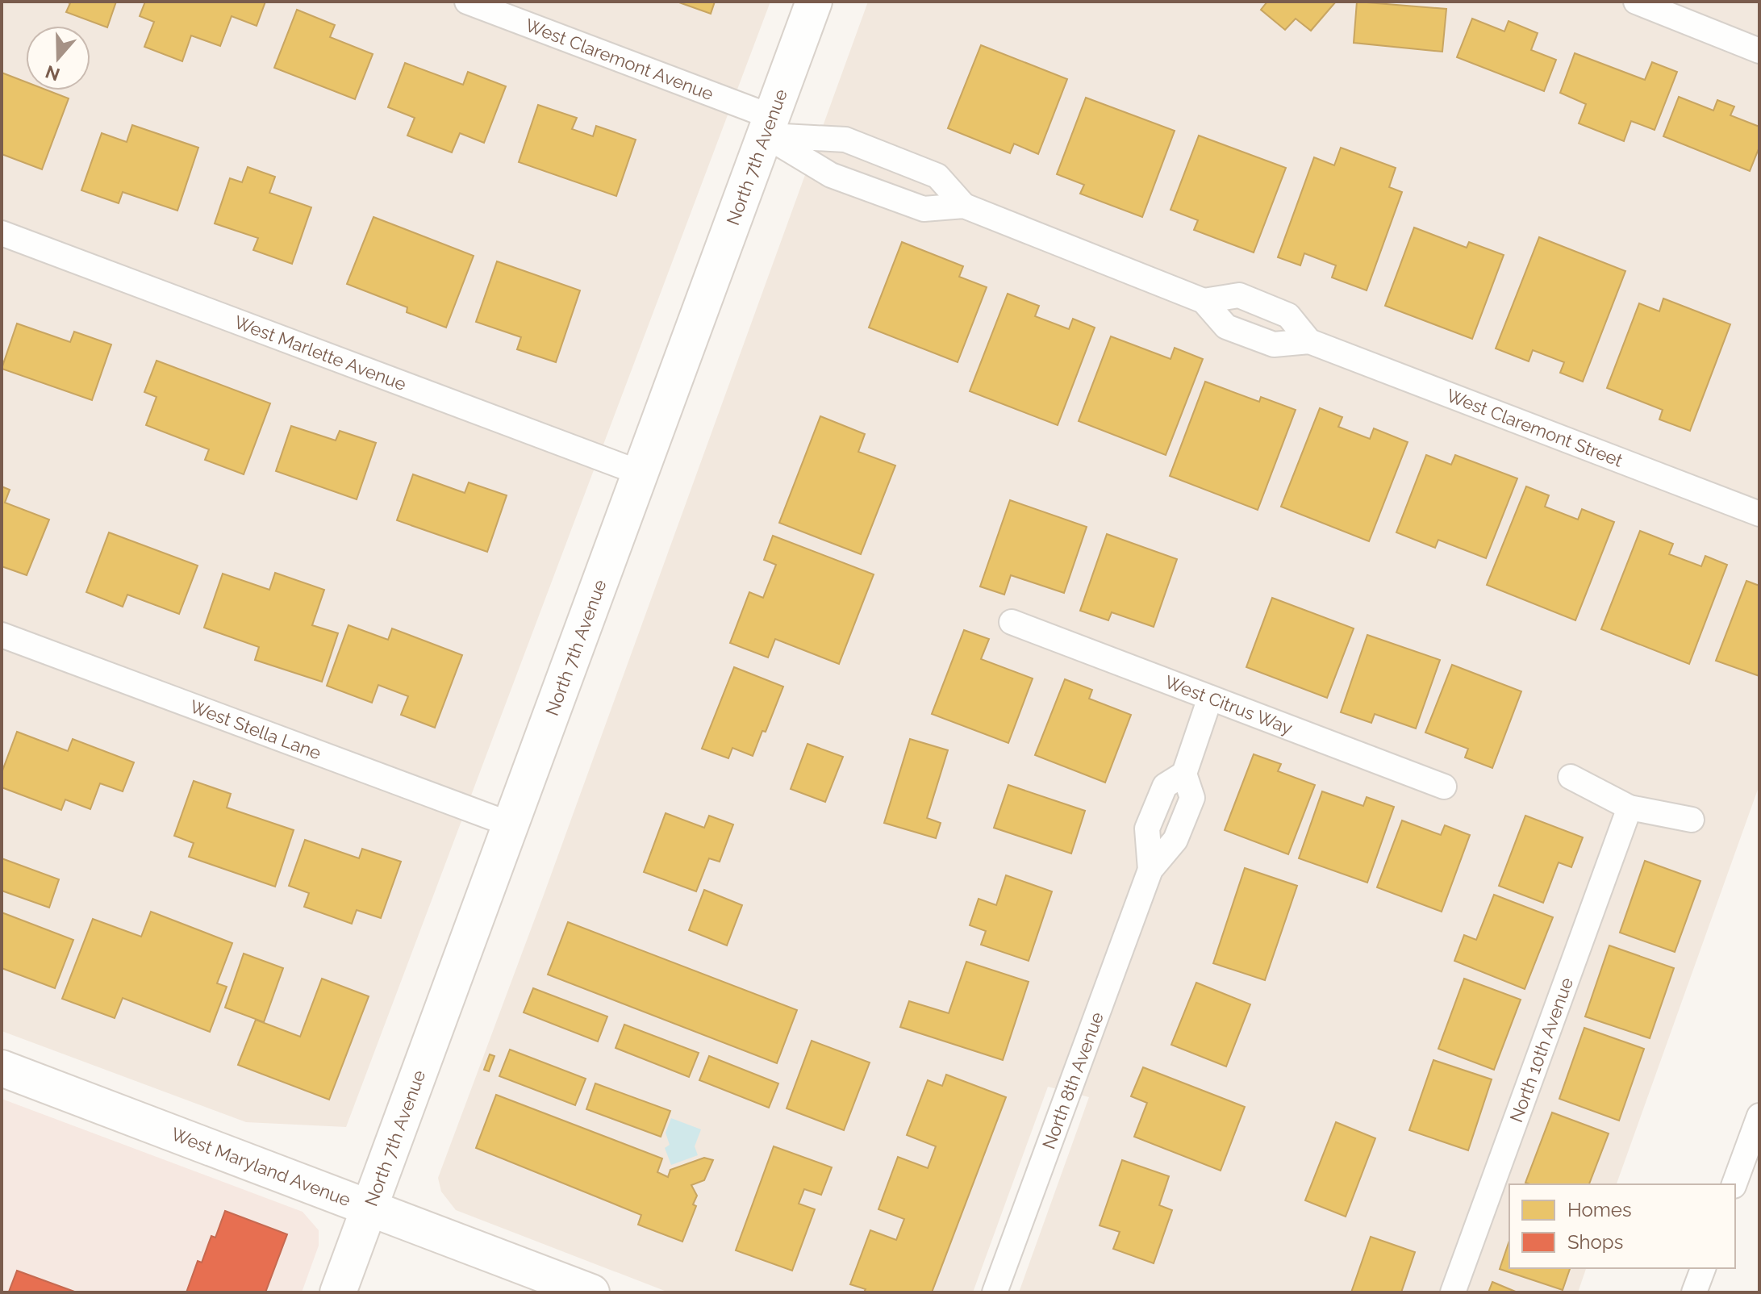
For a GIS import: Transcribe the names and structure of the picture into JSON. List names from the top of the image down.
{
  "streets": {
    "main road": ["North 7th Avenue", "West Maryland Avenue"],
    "street": [
      "West Claremont Avenue",
      "West Marlette Avenue",
      "West Claremont Street",
      "West Citrus Way",
      "West Stella Lane",
      "North 10th Avenue",
      "North 8th Avenue"
    ]
  },
  "crossings": [
    ["West Claremont Avenue", "North 7th Avenue"],
    ["West Claremont Avenue", "West Claremont Street"],
    ["North 7th Avenue", "West Marlette Avenue"],
    ["North 7th Avenue", "West Claremont Street"],
    ["North 7th Avenue", "West Stella Lane"],
    ["North 7th Avenue", "West Maryland Avenue"],
    ["West Citrus Way", "North 8th Avenue"]
  ],
  "legend": ["Homes", "Shops"],
  "north": "bottom"
}
